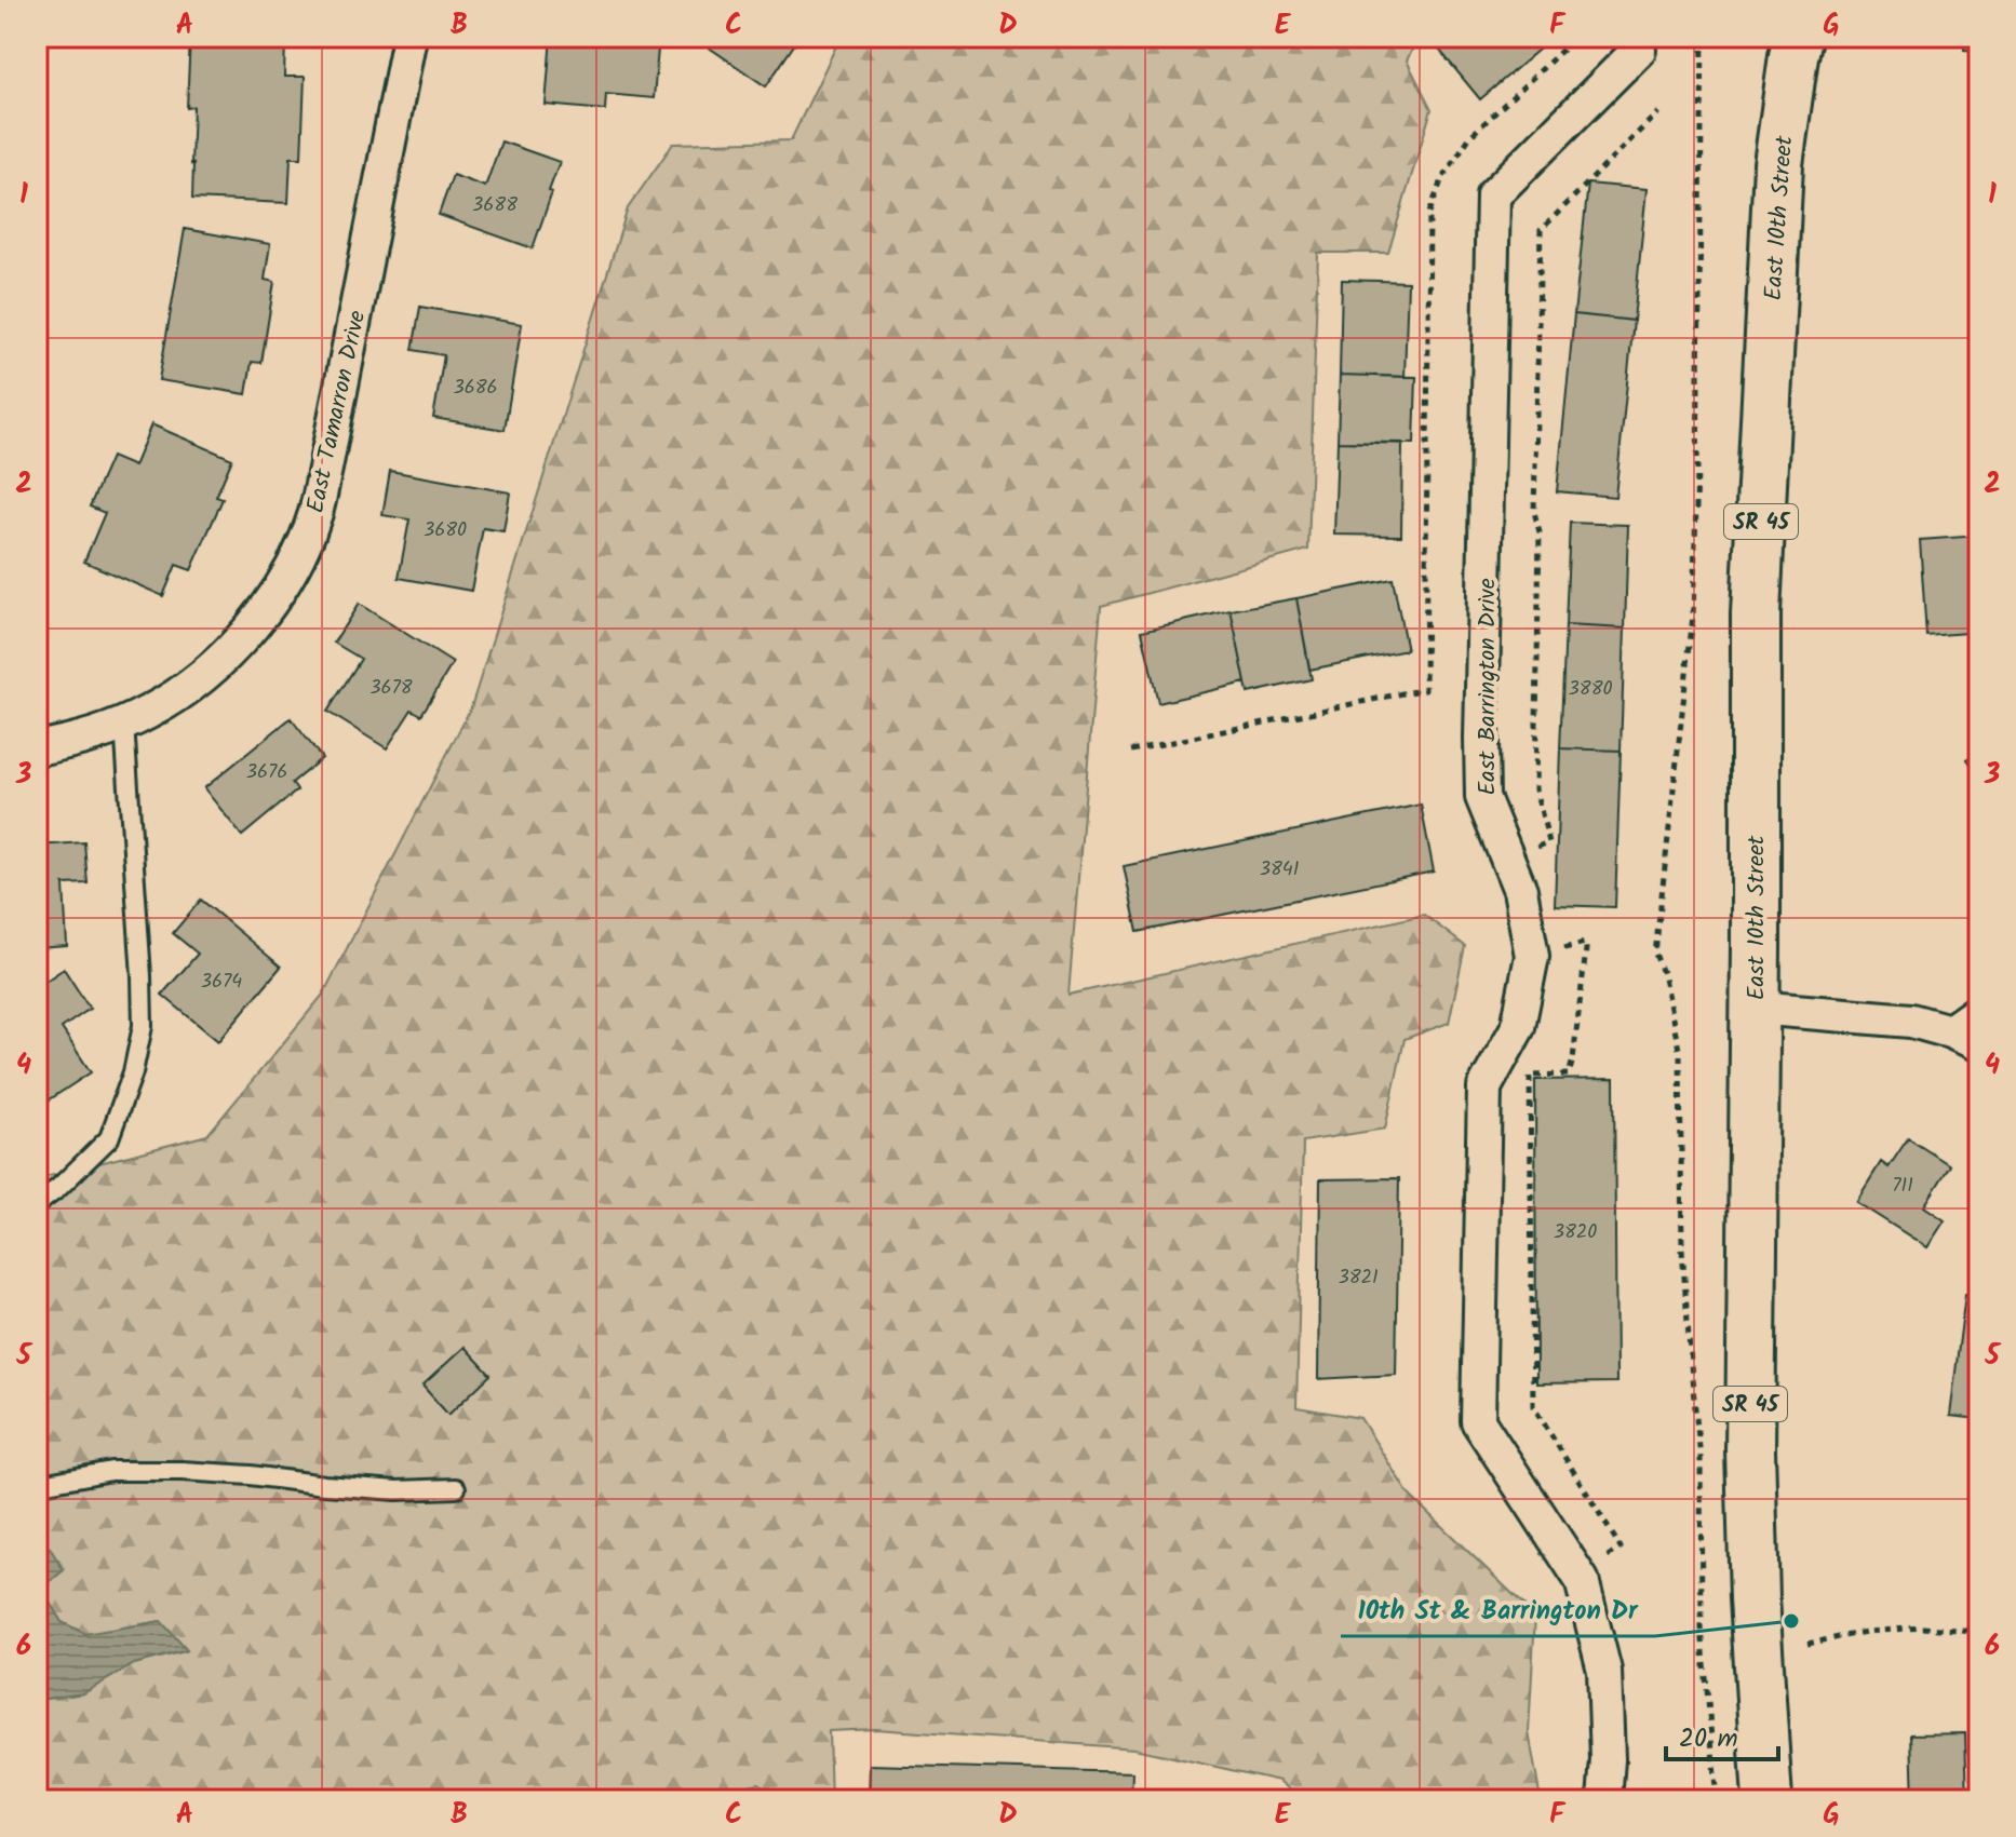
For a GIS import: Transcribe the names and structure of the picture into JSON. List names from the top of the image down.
{
  "streets": {
    "main road": ["East 10th Street", "SR 45"],
    "street": ["East Tamarron Drive", "East Barrington Drive"]
  },
  "places": ["10th St & Barrington Dr"],
  "house_numbers": [
    "3688",
    "3686",
    "3680",
    "3678",
    "3880",
    "3676",
    "3841",
    "3674",
    "711",
    "3820",
    "3821"
  ],
  "scale_bar": "20 m",
  "grid": {
    "columns": [
      "A",
      "B",
      "C",
      "D",
      "E",
      "F",
      "G"
    ],
    "rows": [
      "1",
      "2",
      "3",
      "4",
      "5",
      "6"
    ]
  }
}
